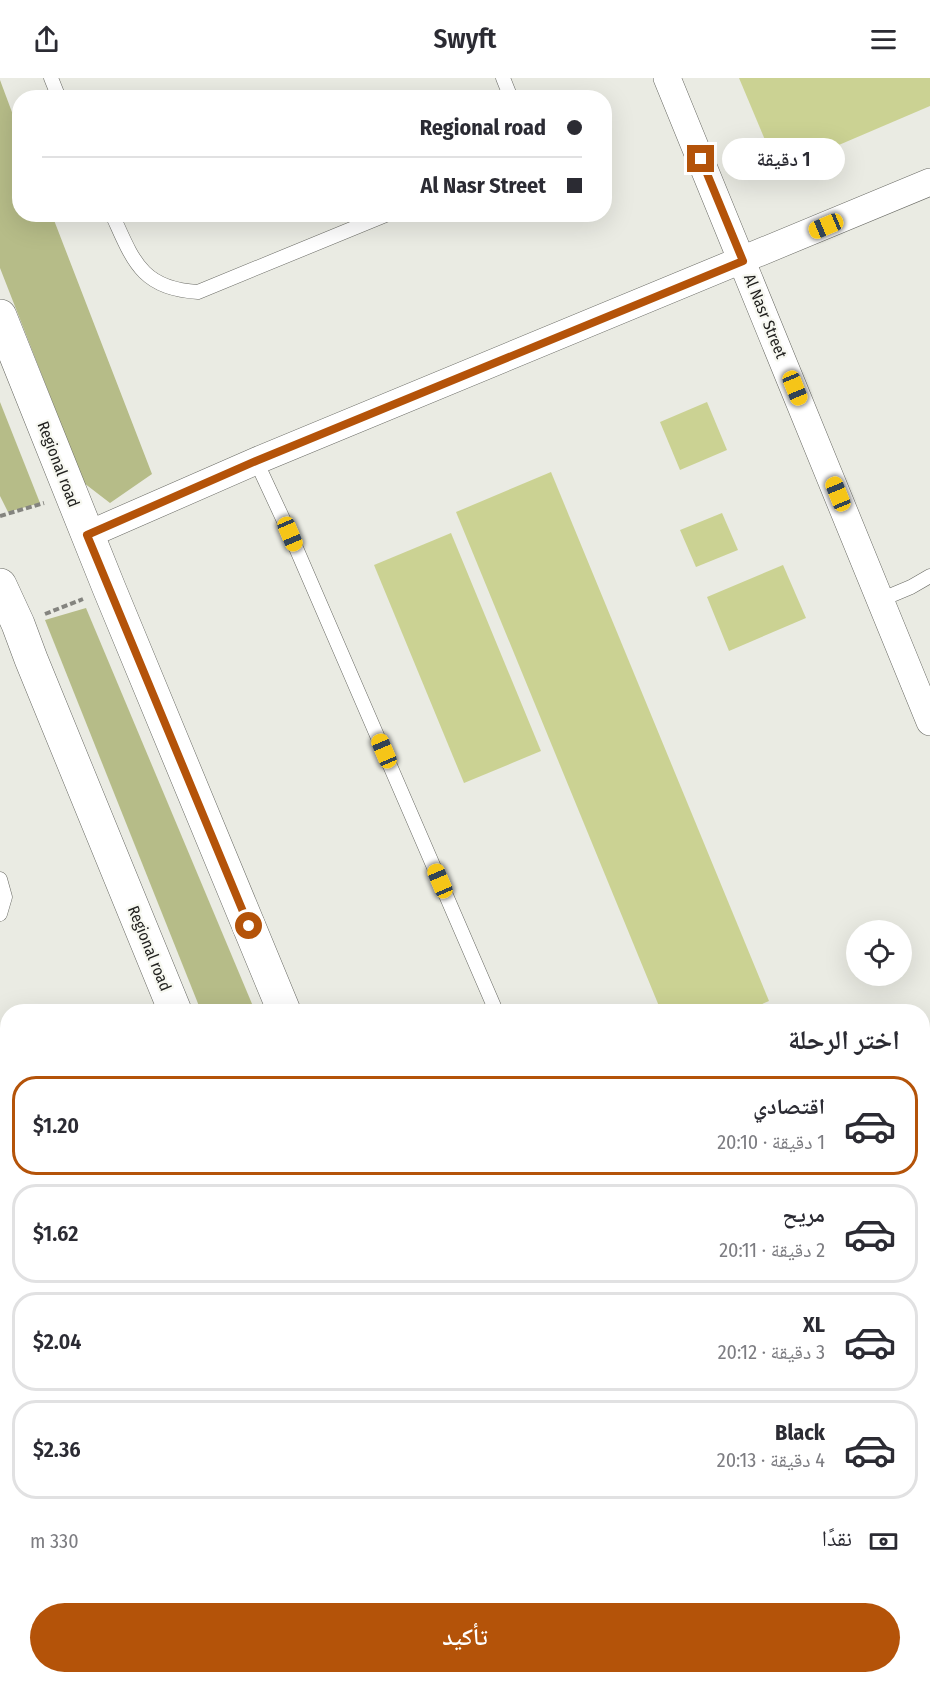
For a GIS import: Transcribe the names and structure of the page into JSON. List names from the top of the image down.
{
  "streets": {
    "highway": ["Regional road"],
    "street": ["Al Nasr Street"]
  },
  "page": {
    "header": "Swyft",
    "banner": ["Regional road", "Al Nasr Street"],
    "bubble": "1 دقيقة",
    "heading": "اختر الرحلة",
    "list": [
      {
        "name": "اقتصادي",
        "note": "1 دقيقة · 20:10",
        "value": "$1.20"
      },
      {
        "name": "مريح",
        "note": "2 دقيقة · 20:11",
        "value": "$1.62"
      },
      {
        "name": "XL",
        "note": "3 دقيقة · 20:12",
        "value": "$2.04"
      },
      {
        "name": "Black",
        "note": "4 دقيقة · 20:13",
        "value": "$2.36"
      }
    ],
    "pay": ["نقدًا", "330 m"],
    "buttons": "تأكيد"
  }
}
